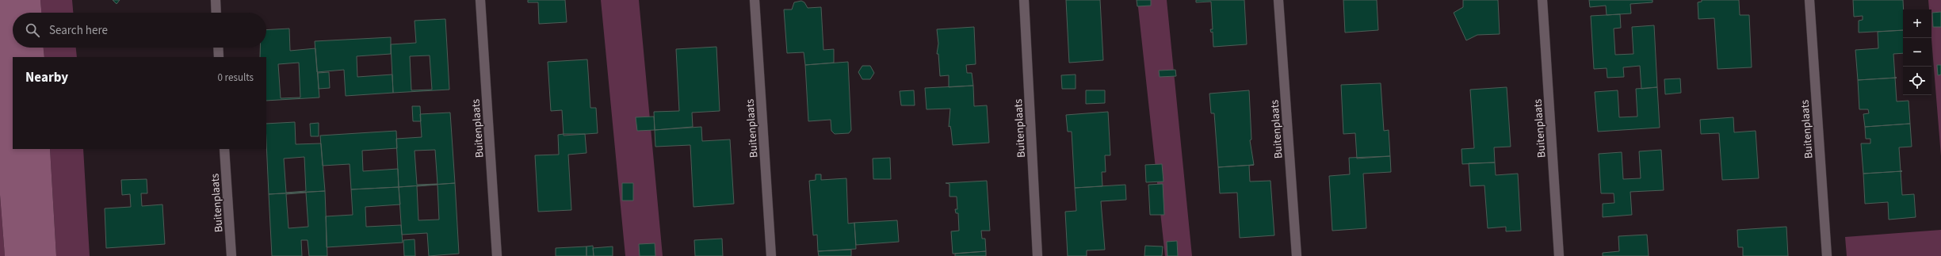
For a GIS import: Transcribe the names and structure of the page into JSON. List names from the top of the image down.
{
  "streets": {
    "street": ["Buitenplaats"]
  },
  "page": {
    "map_buttons": ["+", "−"],
    "search": "Search here",
    "heading": ["Nearby", "0 results"]
  }
}
